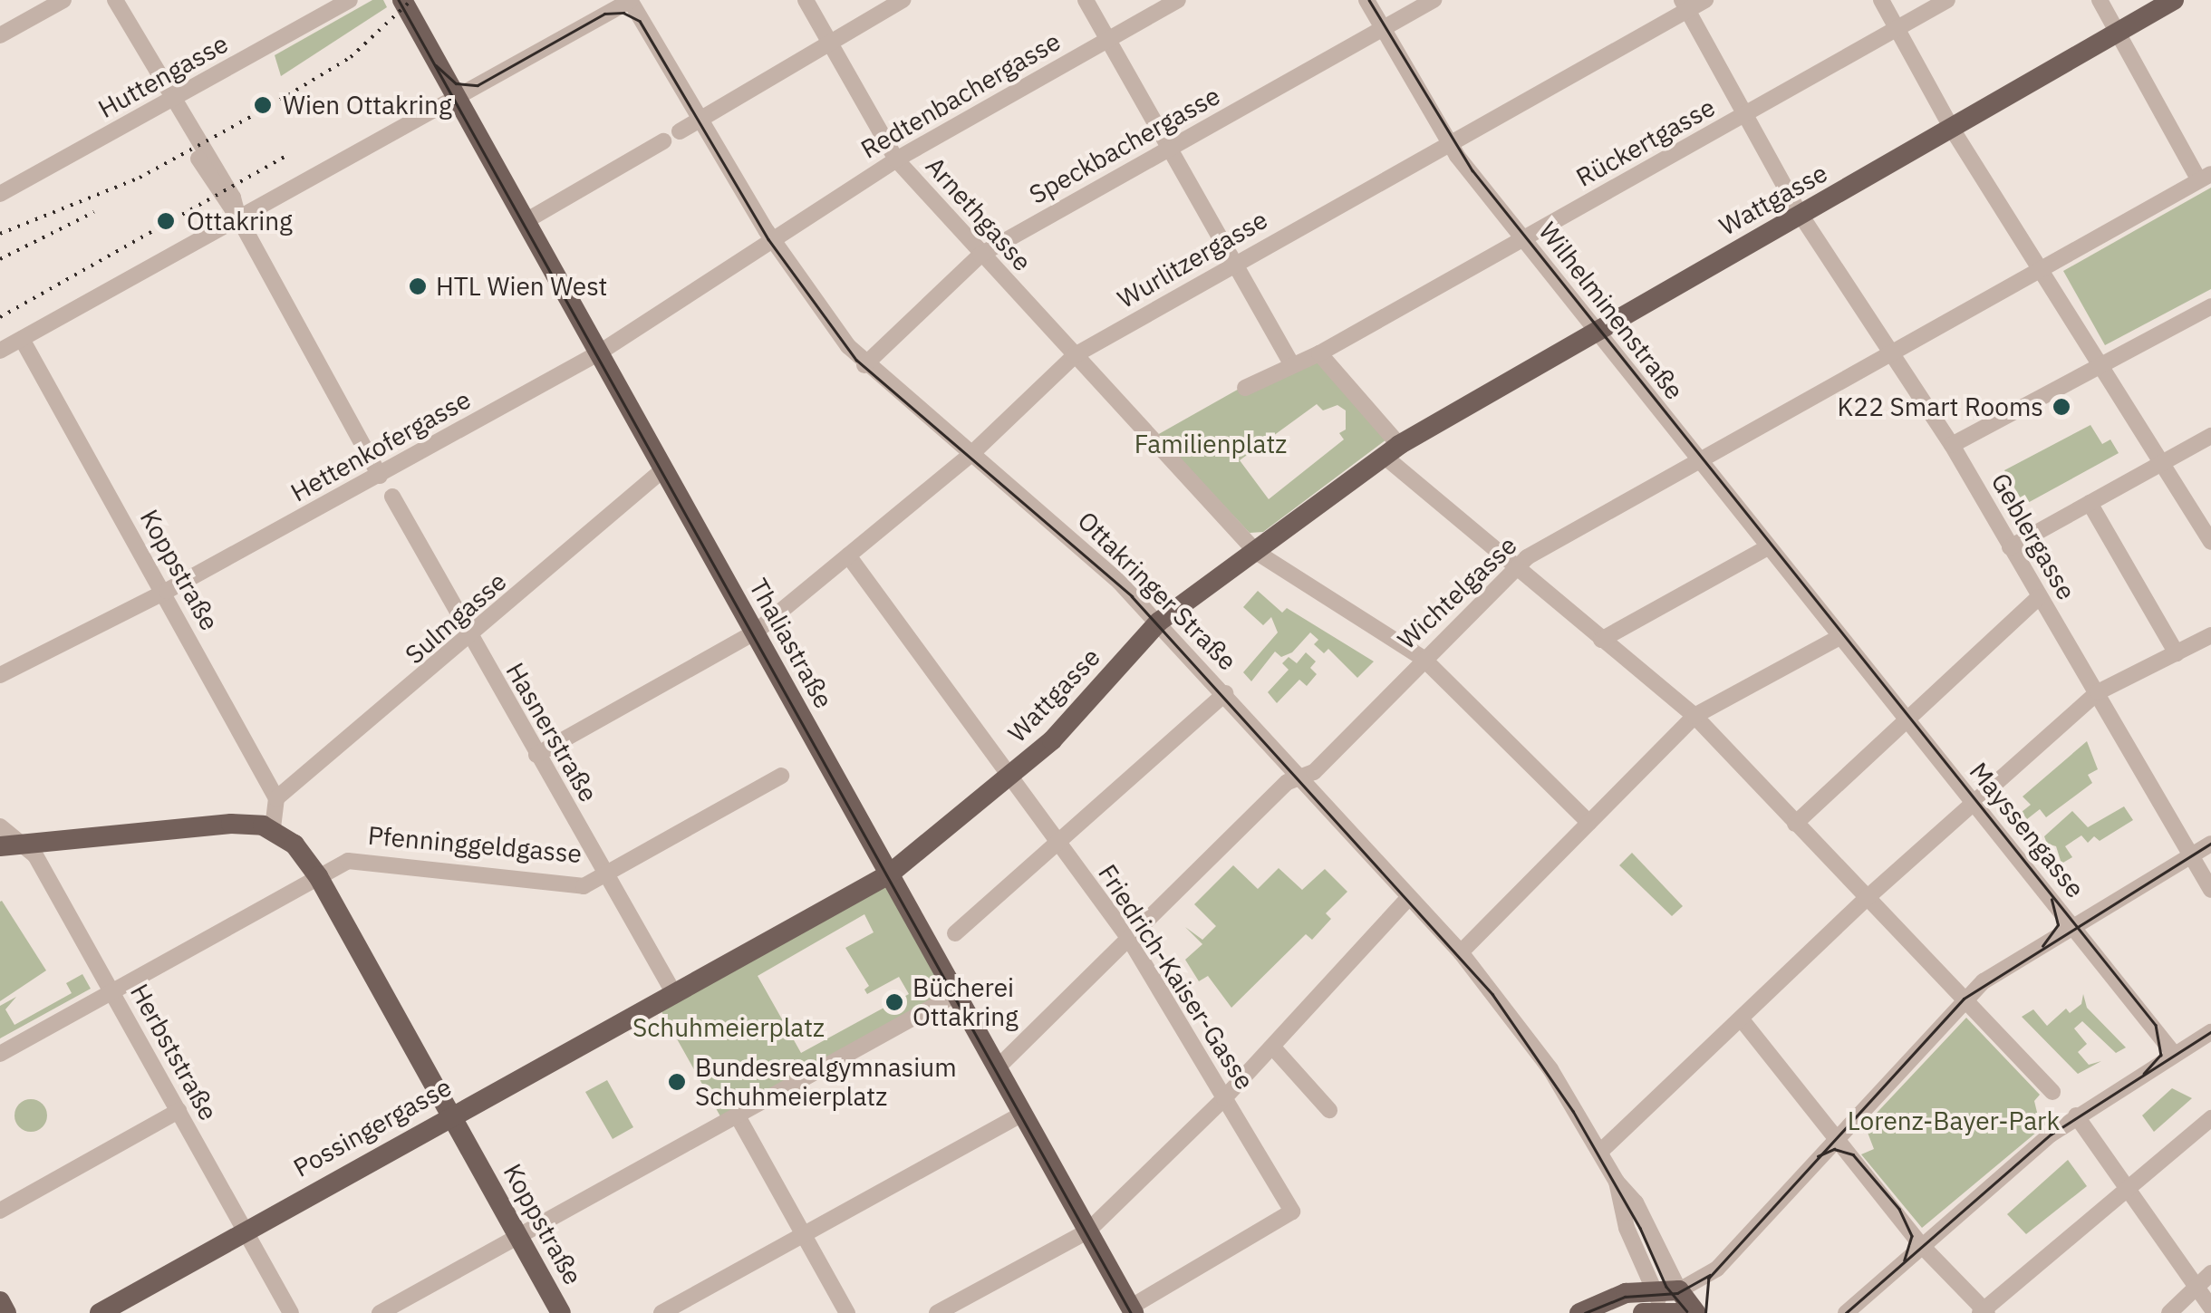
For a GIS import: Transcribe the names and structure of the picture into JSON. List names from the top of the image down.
{
  "streets": {
    "main road": [
      "Wattgasse",
      "Koppstraße",
      "Thaliastraße",
      "Possingergasse"
    ],
    "street": [
      "Huttengasse",
      "Redtenbachergasse",
      "Rückertgasse",
      "Speckbachergasse",
      "Arnethgasse",
      "Wurlitzergasse",
      "Wilhelminenstraße",
      "Hettenkofergasse",
      "Geblergasse",
      "Ottakringer Straße",
      "Wichtelgasse",
      "Sulmgasse",
      "Hasnerstraße",
      "Mayssengasse",
      "Pfenninggeldgasse",
      "Friedrich-Kaiser-Gasse",
      "Herbststraße"
    ]
  },
  "crossings": [
    ["Redtenbachergasse", "Arnethgasse"],
    ["Redtenbachergasse", "Hettenkofergasse"],
    ["Redtenbachergasse", "Ottakringer Straße"],
    ["Rückertgasse", "Wilhelminenstraße"],
    ["Rückertgasse", "Geblergasse"],
    ["Speckbachergasse", "Arnethgasse"],
    ["Speckbachergasse", "Wilhelminenstraße"],
    ["Speckbachergasse", "Ottakringer Straße"],
    ["Wattgasse", "Arnethgasse"],
    ["Wattgasse", "Wilhelminenstraße"],
    ["Wattgasse", "Geblergasse"],
    ["Wattgasse", "Ottakringer Straße"],
    ["Wattgasse", "Thaliastraße"],
    ["Wattgasse", "Friedrich-Kaiser-Gasse"],
    ["Arnethgasse", "Wurlitzergasse"],
    ["Wurlitzergasse", "Wilhelminenstraße"],
    ["Wurlitzergasse", "Geblergasse"],
    ["Wurlitzergasse", "Ottakringer Straße"],
    ["Wurlitzergasse", "Thaliastraße"],
    ["Wurlitzergasse", "Hasnerstraße"],
    ["Wurlitzergasse", "Friedrich-Kaiser-Gasse"],
    ["Wilhelminenstraße", "Wichtelgasse"],
    ["Wilhelminenstraße", "Mayssengasse"],
    ["Hettenkofergasse", "Koppstraße"],
    ["Hettenkofergasse", "Ottakringer Straße"],
    ["Hettenkofergasse", "Thaliastraße"],
    ["Geblergasse", "Wichtelgasse"],
    ["Koppstraße", "Sulmgasse"],
    ["Koppstraße", "Pfenninggeldgasse"],
    ["Koppstraße", "Possingergasse"],
    ["Ottakringer Straße", "Wichtelgasse"],
    ["Wichtelgasse", "Thaliastraße"],
    ["Wichtelgasse", "Friedrich-Kaiser-Gasse"],
    ["Sulmgasse", "Thaliastraße"],
    ["Sulmgasse", "Hasnerstraße"],
    ["Thaliastraße", "Friedrich-Kaiser-Gasse"],
    ["Hasnerstraße", "Pfenninggeldgasse"],
    ["Hasnerstraße", "Possingergasse"],
    ["Pfenninggeldgasse", "Herbststraße"],
    ["Herbststraße", "Possingergasse"]
  ],
  "parks": ["Familienplatz", "Schuhmeierplatz", "Lorenz-Bayer-Park"],
  "places": [
    "Wien Ottakring",
    "Ottakring",
    "HTL Wien West",
    "K22 Smart Rooms",
    "Bücherei Ottakring",
    "Bundesrealgymnasium Schuhmeierplatz"
  ]
}
